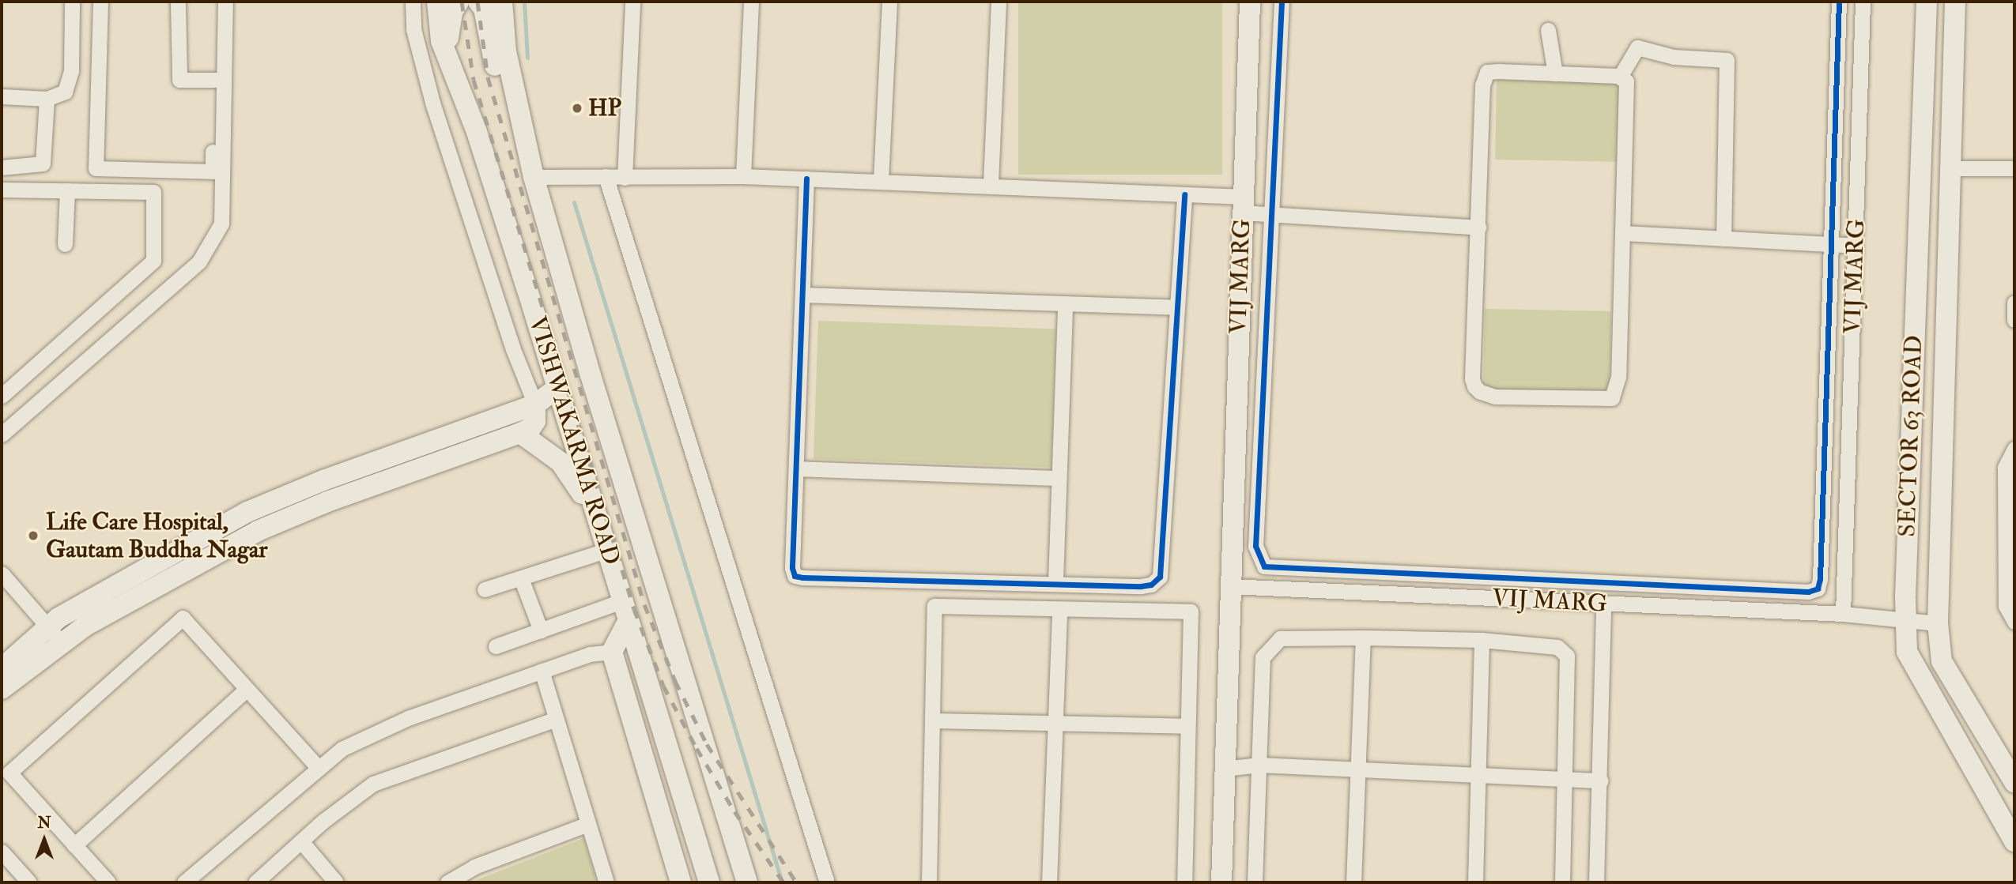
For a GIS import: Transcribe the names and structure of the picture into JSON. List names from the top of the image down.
{
  "streets": {
    "street": ["VIJ MARG", "SECTOR 63 ROAD", "VISHWAKARMA ROAD"]
  },
  "places": ["HP", "Life Care Hospital, Gautam Buddha Nagar"],
  "north": "top"
}
